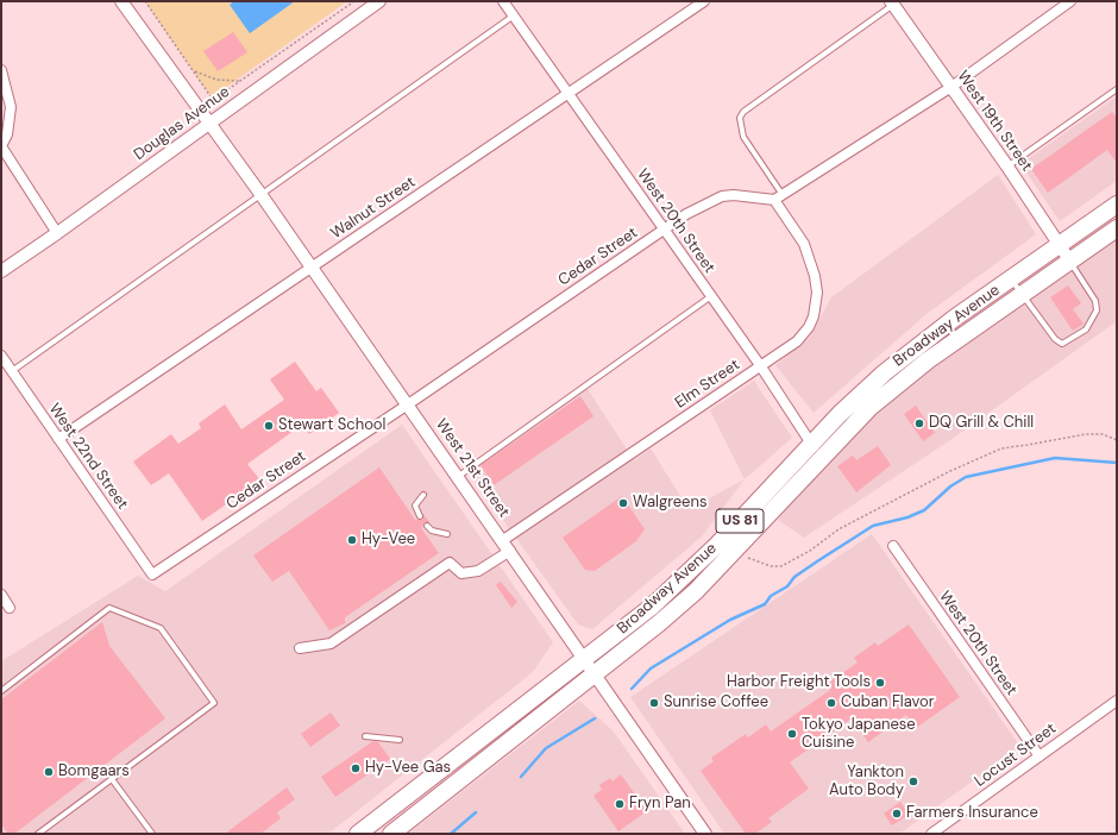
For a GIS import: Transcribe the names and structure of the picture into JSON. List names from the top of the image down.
{
  "streets": {
    "highway": ["Broadway Avenue", "US 81"],
    "street": [
      "West 19th Street",
      "Douglas Avenue",
      "Walnut Street",
      "West 20th Street",
      "Cedar Street",
      "Elm Street",
      "West 22nd Street",
      "West 21st Street",
      "Locust Street"
    ]
  },
  "crossings": [
    ["West 19th Street", "Broadway Avenue"],
    ["Douglas Avenue", "West 21st Street"],
    ["Walnut Street", "West 20th Street"],
    ["Walnut Street", "West 22nd Street"],
    ["Walnut Street", "West 21st Street"],
    ["West 20th Street", "Cedar Street"],
    ["West 20th Street", "Broadway Avenue"],
    ["West 20th Street", "Elm Street"],
    ["West 20th Street", "Locust Street"],
    ["Cedar Street", "Elm Street"],
    ["Cedar Street", "West 22nd Street"],
    ["Cedar Street", "West 21st Street"],
    ["Broadway Avenue", "West 21st Street"],
    ["Elm Street", "West 21st Street"]
  ],
  "places": [
    "DQ Grill & Chill",
    "Stewart School",
    "Walgreens",
    "Hy-Vee",
    "Harbor Freight Tools",
    "Sunrise Coffee",
    "Cuban Flavor",
    "Tokyo Japanese Cuisine",
    "Hy-Vee Gas",
    "Bomgaars",
    "Yankton Auto Body",
    "Fryn Pan",
    "Farmers Insurance"
  ]
}
